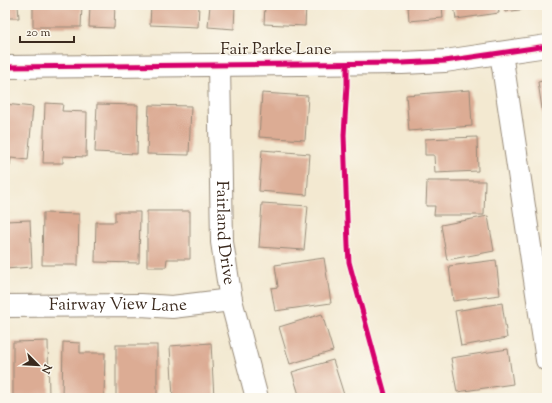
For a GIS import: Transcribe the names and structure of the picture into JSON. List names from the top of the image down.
{
  "streets": {
    "street": ["Fair Parke Lane", "Fairland Drive", "Fairway View Lane"]
  },
  "crossings": [
    ["Fair Parke Lane", "Fairland Drive"],
    ["Fairland Drive", "Fairway View Lane"]
  ],
  "scale_bar": "20 m",
  "north": "bottom right"
}
